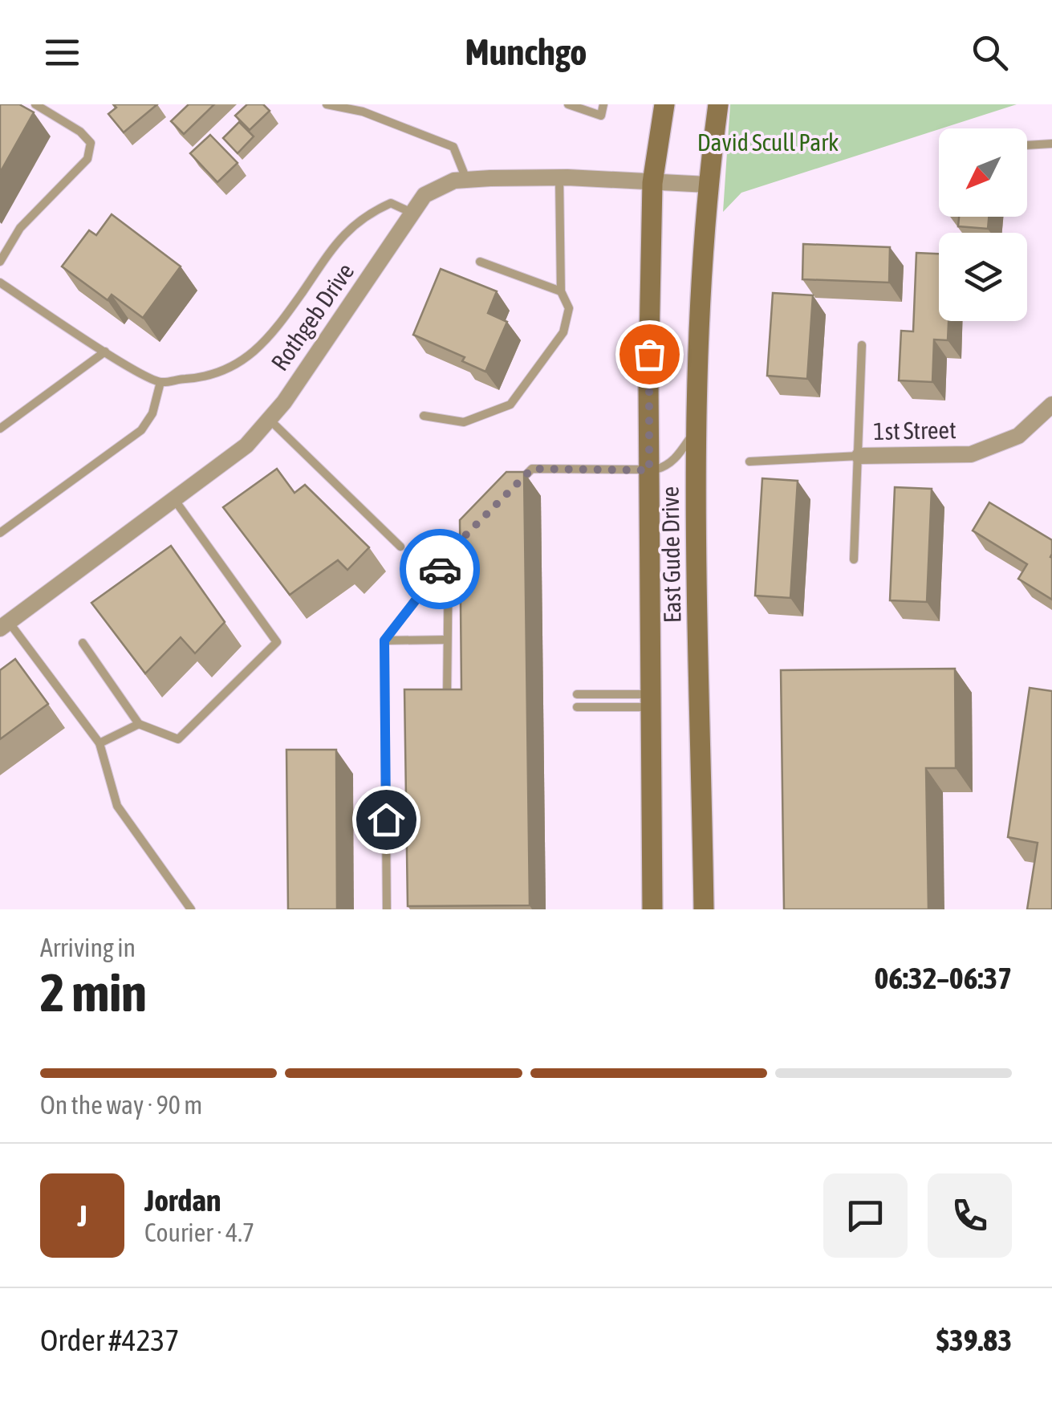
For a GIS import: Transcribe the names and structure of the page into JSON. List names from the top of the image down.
{
  "streets": {
    "main road": ["East Gude Drive"],
    "street": ["Rothgeb Drive", "1st Street"]
  },
  "crossings": [
    ["Rothgeb Drive", "East Gude Drive"]
  ],
  "parks": ["David Scull Park"],
  "north": "bottom left",
  "page": {
    "header": "Munchgo",
    "heading": ["2 min", "Arriving in", "06:32–06:37"],
    "panel": [
      "Jordan",
      "Courier · 4.7",
      "Order #4237",
      "$39.83"
    ],
    "bar": "On the way · 90 m",
    "round": "J"
  }
}
